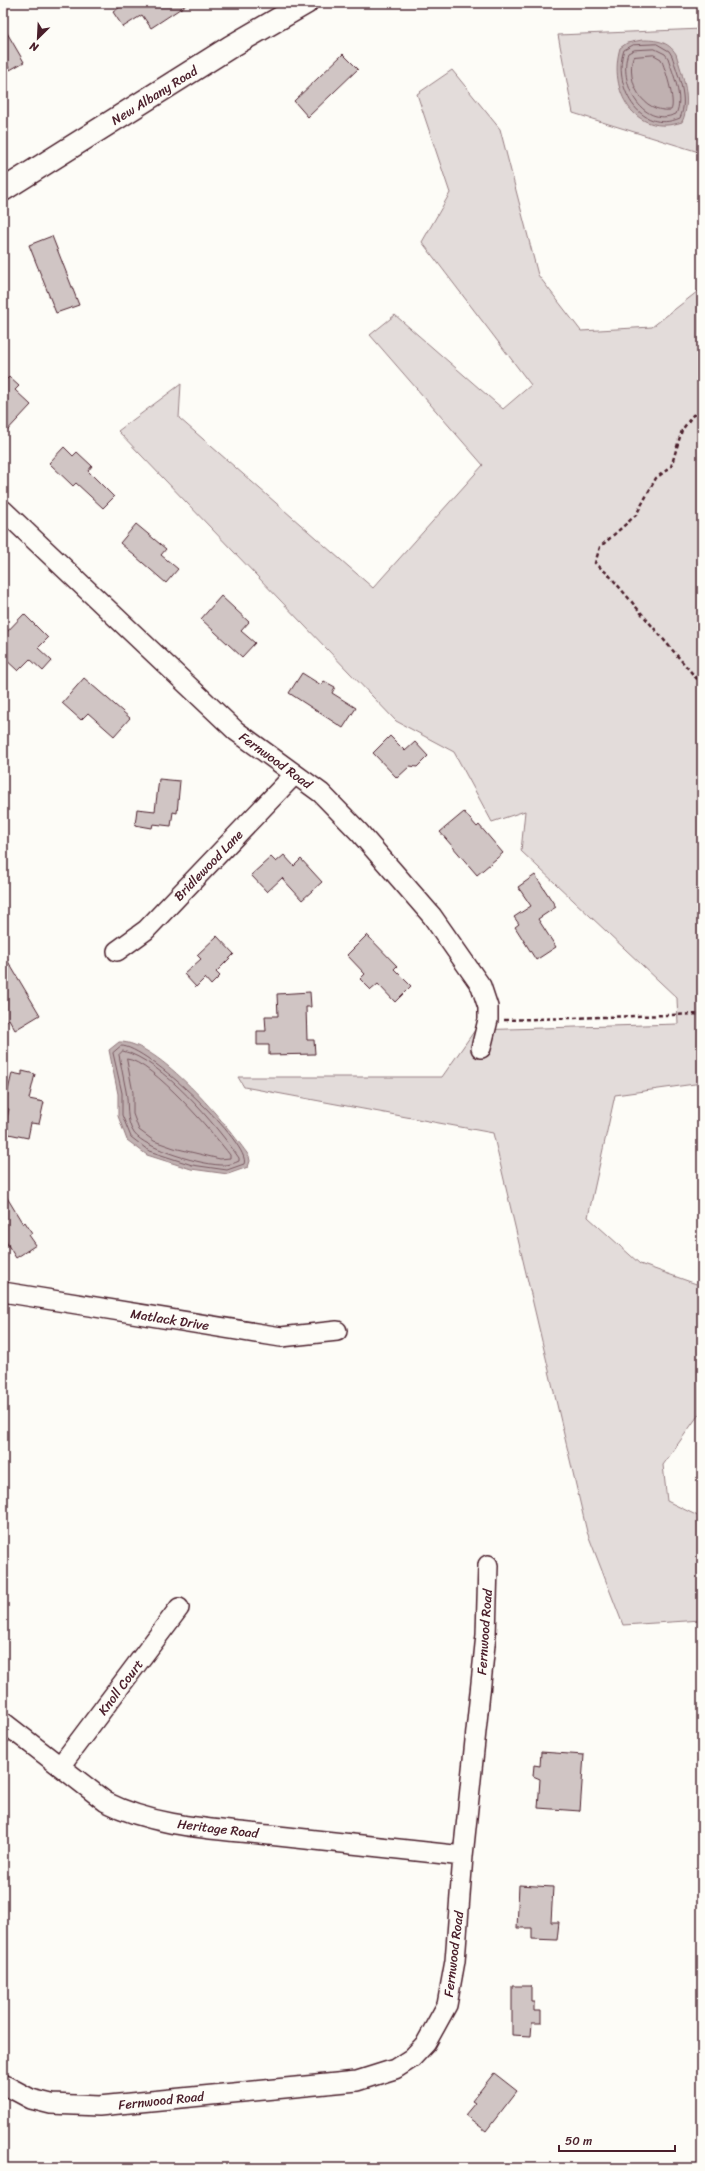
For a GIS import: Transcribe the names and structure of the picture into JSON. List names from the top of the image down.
{
  "streets": {
    "main road": ["New Albany Road"],
    "street": [
      "Fernwood Road",
      "Bridlewood Lane",
      "Matlack Drive",
      "Knoll Court",
      "Heritage Road"
    ]
  },
  "crossings": [
    ["Fernwood Road", "Bridlewood Lane"],
    ["Fernwood Road", "Heritage Road"],
    ["Knoll Court", "Heritage Road"]
  ],
  "scale_bar": "50 m",
  "north": "bottom left"
}
